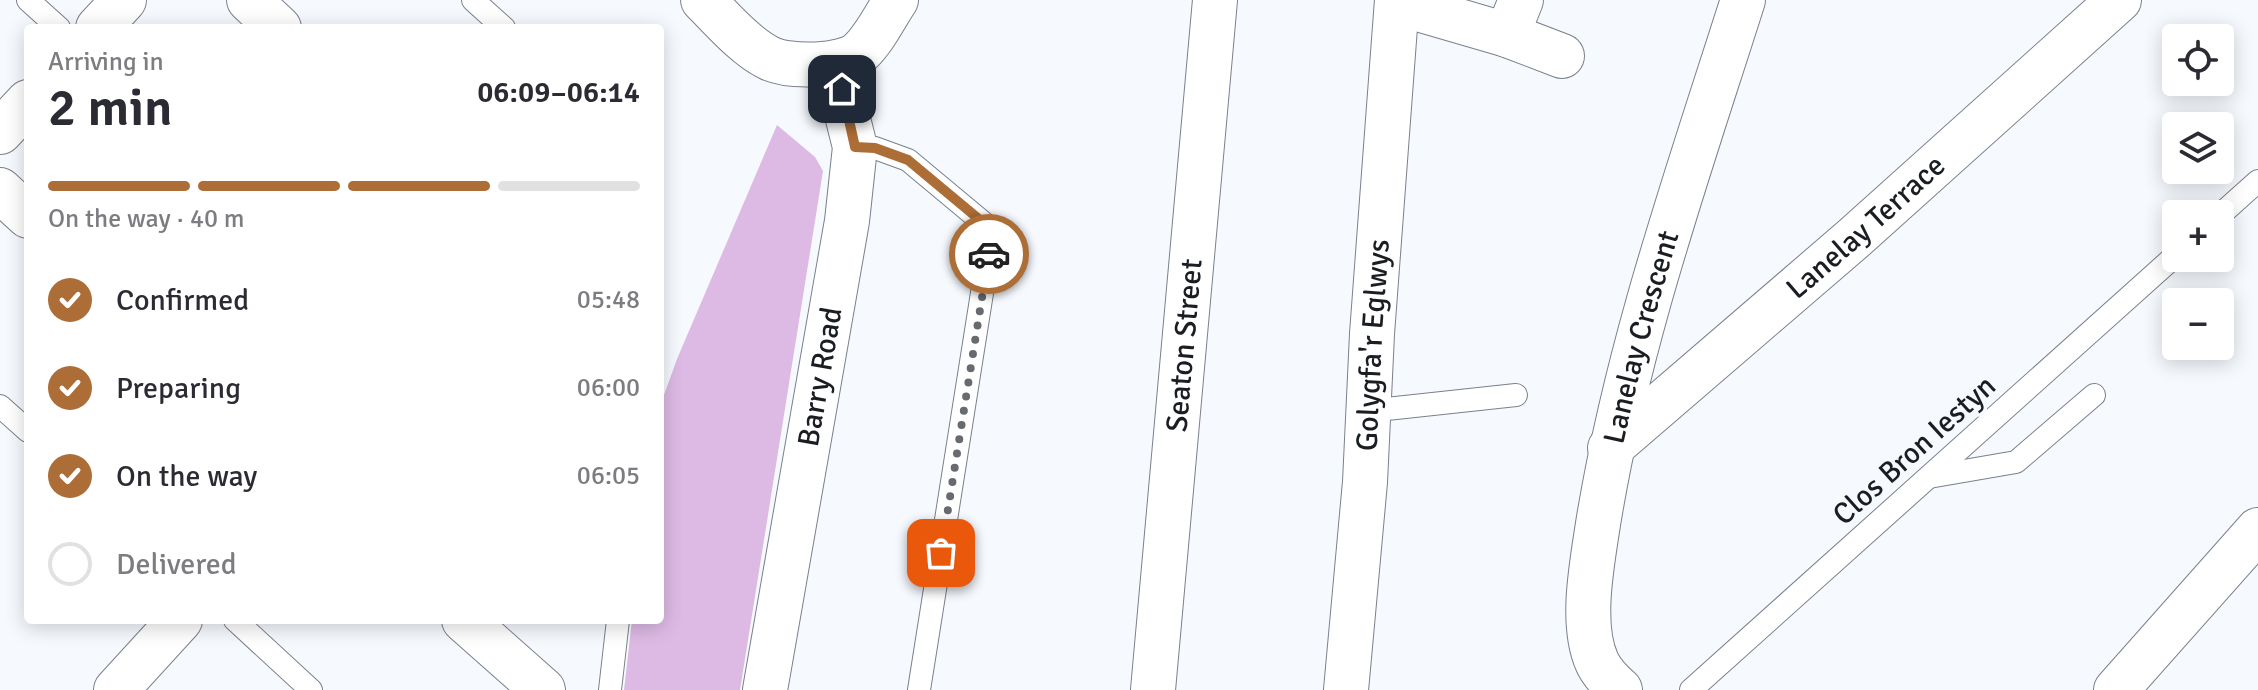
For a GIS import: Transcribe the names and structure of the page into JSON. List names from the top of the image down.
{
  "streets": {
    "street": [
      "Lanelay Terrace",
      "Lanelay Crescent",
      "Seaton Street",
      "Golygfa'r Eglwys",
      "Barry Road"
    ],
    "lane": ["Clos Bron Iestyn"]
  },
  "crossings": [
    ["Lanelay Terrace", "Lanelay Crescent"]
  ],
  "page": {
    "map_buttons": ["+", "−"],
    "heading": ["2 min", "Arriving in", "06:09–06:14"],
    "bar": "On the way · 40 m",
    "list": [
      ["Confirmed", "05:48"],
      ["Preparing", "06:00"],
      ["On the way", "06:05"],
      "Delivered"
    ]
  }
}
